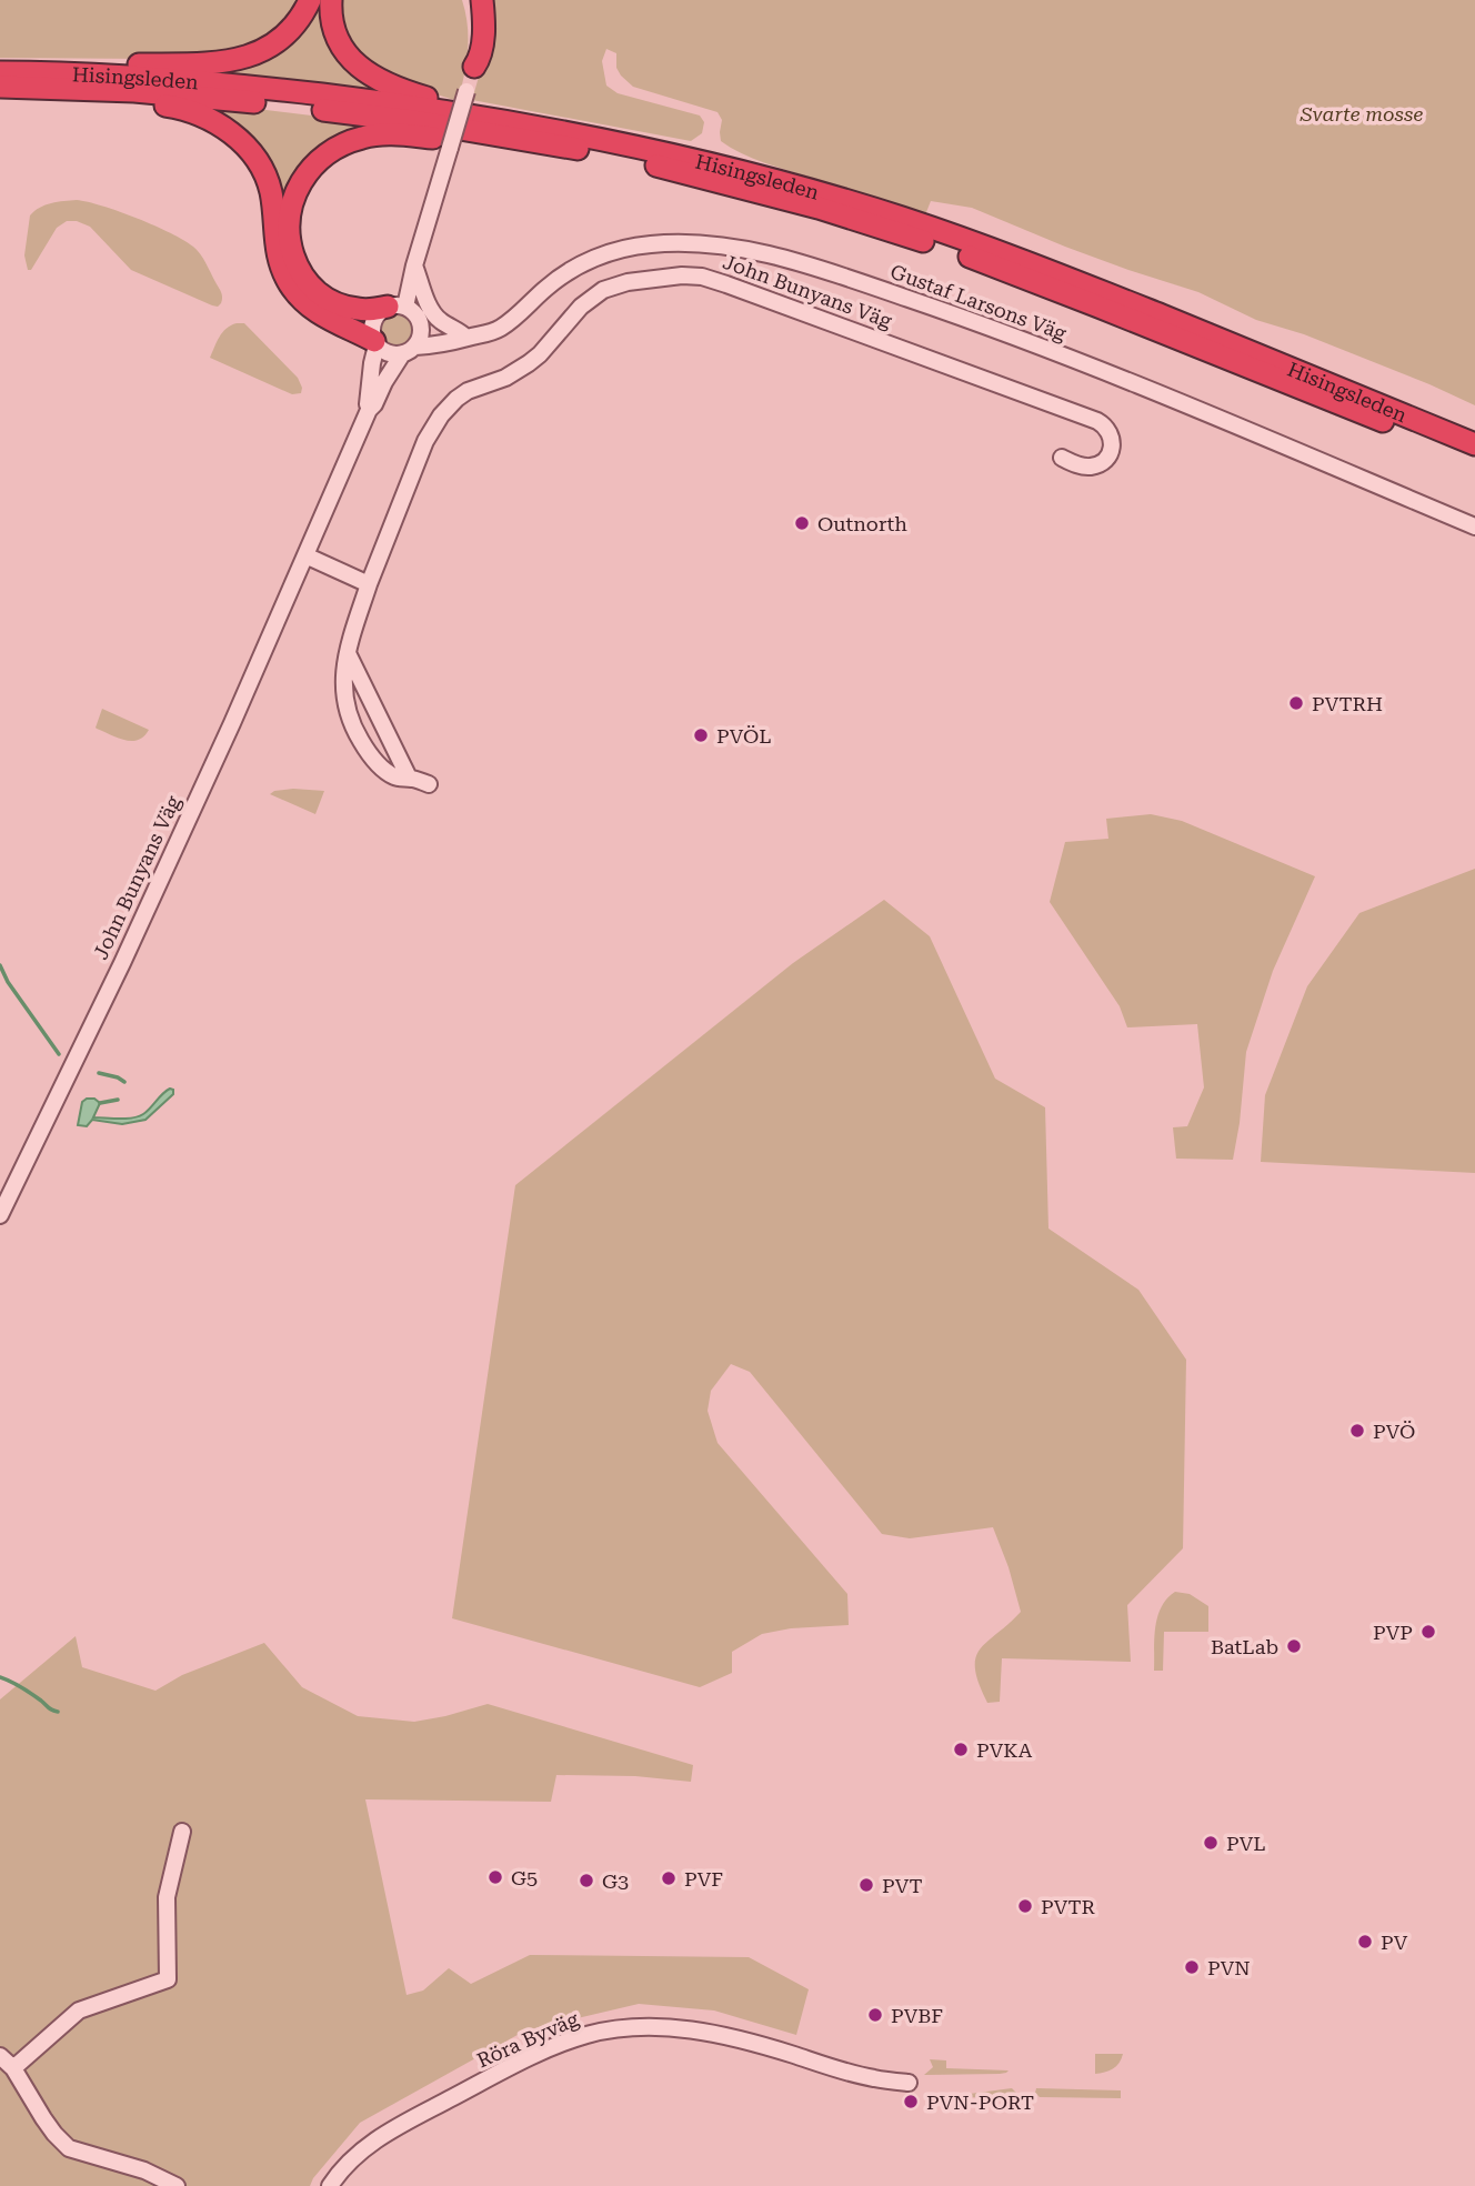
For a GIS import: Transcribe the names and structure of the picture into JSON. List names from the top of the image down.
{
  "streets": {
    "highway": ["Hisingsleden"],
    "street": ["John Bunyans Väg", "Gustaf Larsons Väg", "Röra Byväg"]
  },
  "crossings": [
    ["John Bunyans Väg", "Gustaf Larsons Väg"]
  ],
  "parks": ["Svarte mosse"],
  "places": [
    "Outnorth",
    "PVTRH",
    "PVÖL",
    "PVÖ",
    "PVP",
    "BatLab",
    "PVKA",
    "PVL",
    "G5",
    "PVF",
    "G3",
    "PVT",
    "PVTR",
    "PV",
    "PVN",
    "PVBF",
    "PVN-PORT"
  ]
}
